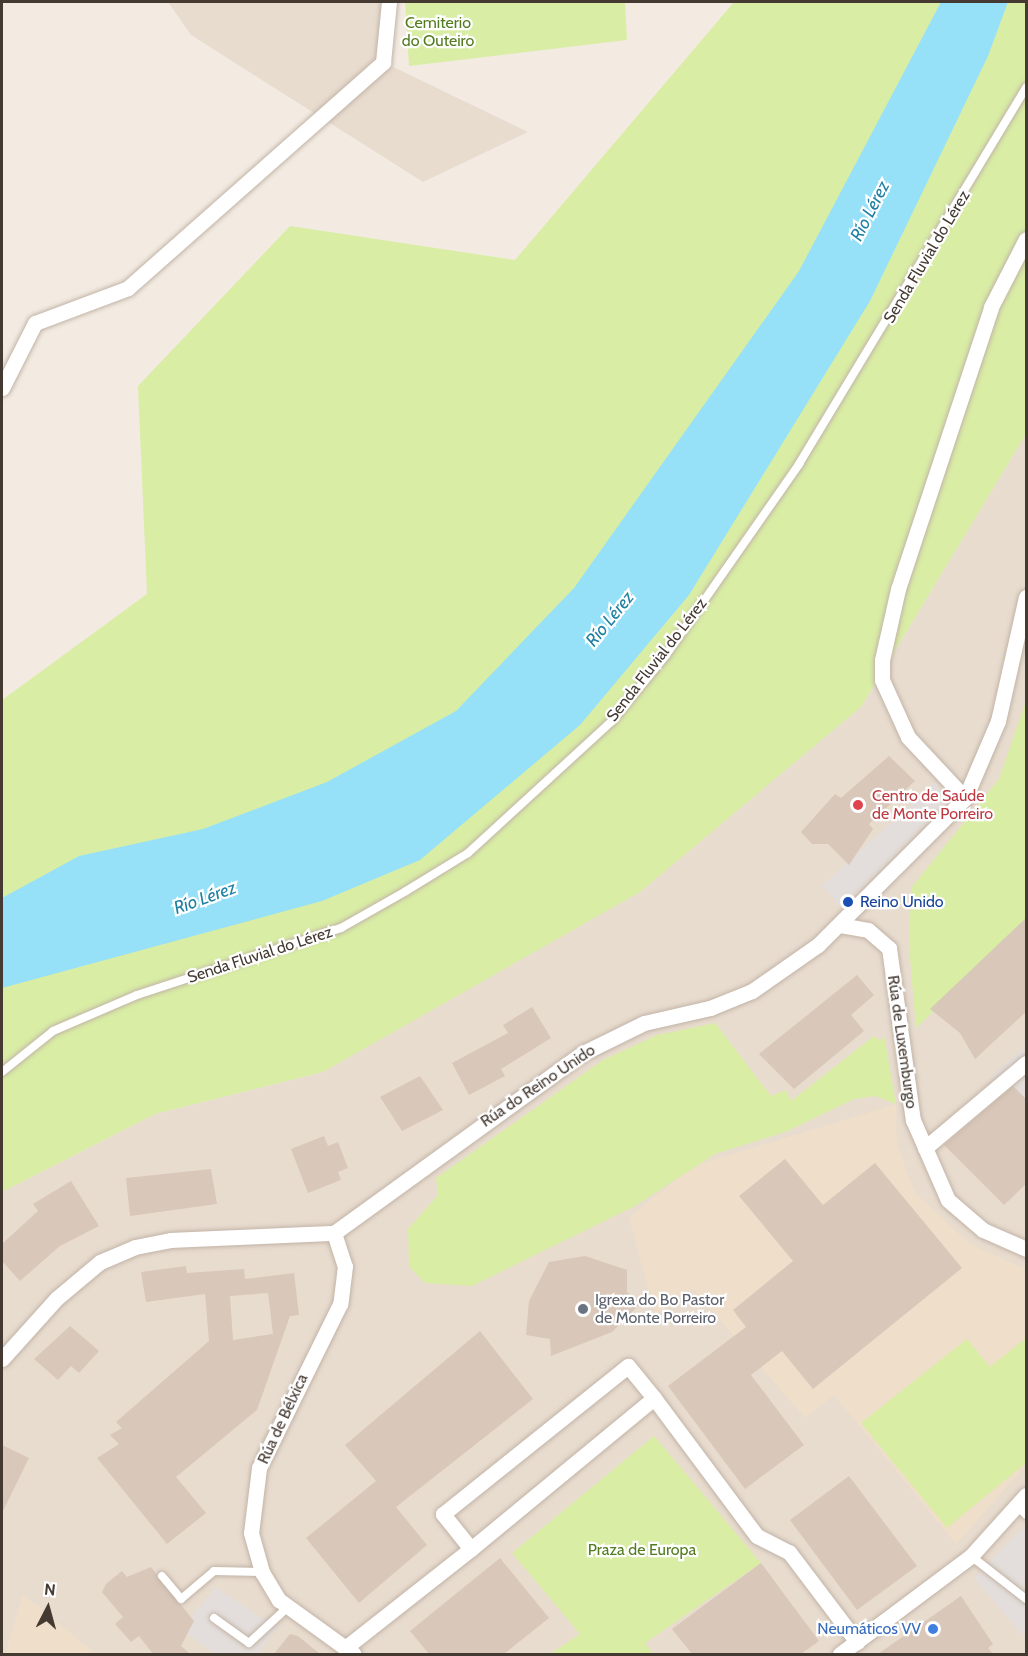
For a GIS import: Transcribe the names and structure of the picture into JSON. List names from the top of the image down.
{
  "streets": {
    "street": ["Rúa de Luxemburgo", "Rúa do Reino Unido", "Rúa de Bélxica"],
    "lane": ["Senda Fluvial do Lérez"]
  },
  "crossings": [
    ["Rúa de Luxemburgo", "Rúa do Reino Unido"],
    ["Rúa do Reino Unido", "Rúa de Bélxica"]
  ],
  "water": ["Río Lérez"],
  "parks": ["Cemiterio do Outeiro", "Praza de Europa"],
  "places": [
    "Centro de Saúde de Monte Porreiro",
    "Reino Unido",
    "Igrexa do Bo Pastor de Monte Porreiro",
    "Neumáticos VV"
  ],
  "north": "top"
}
